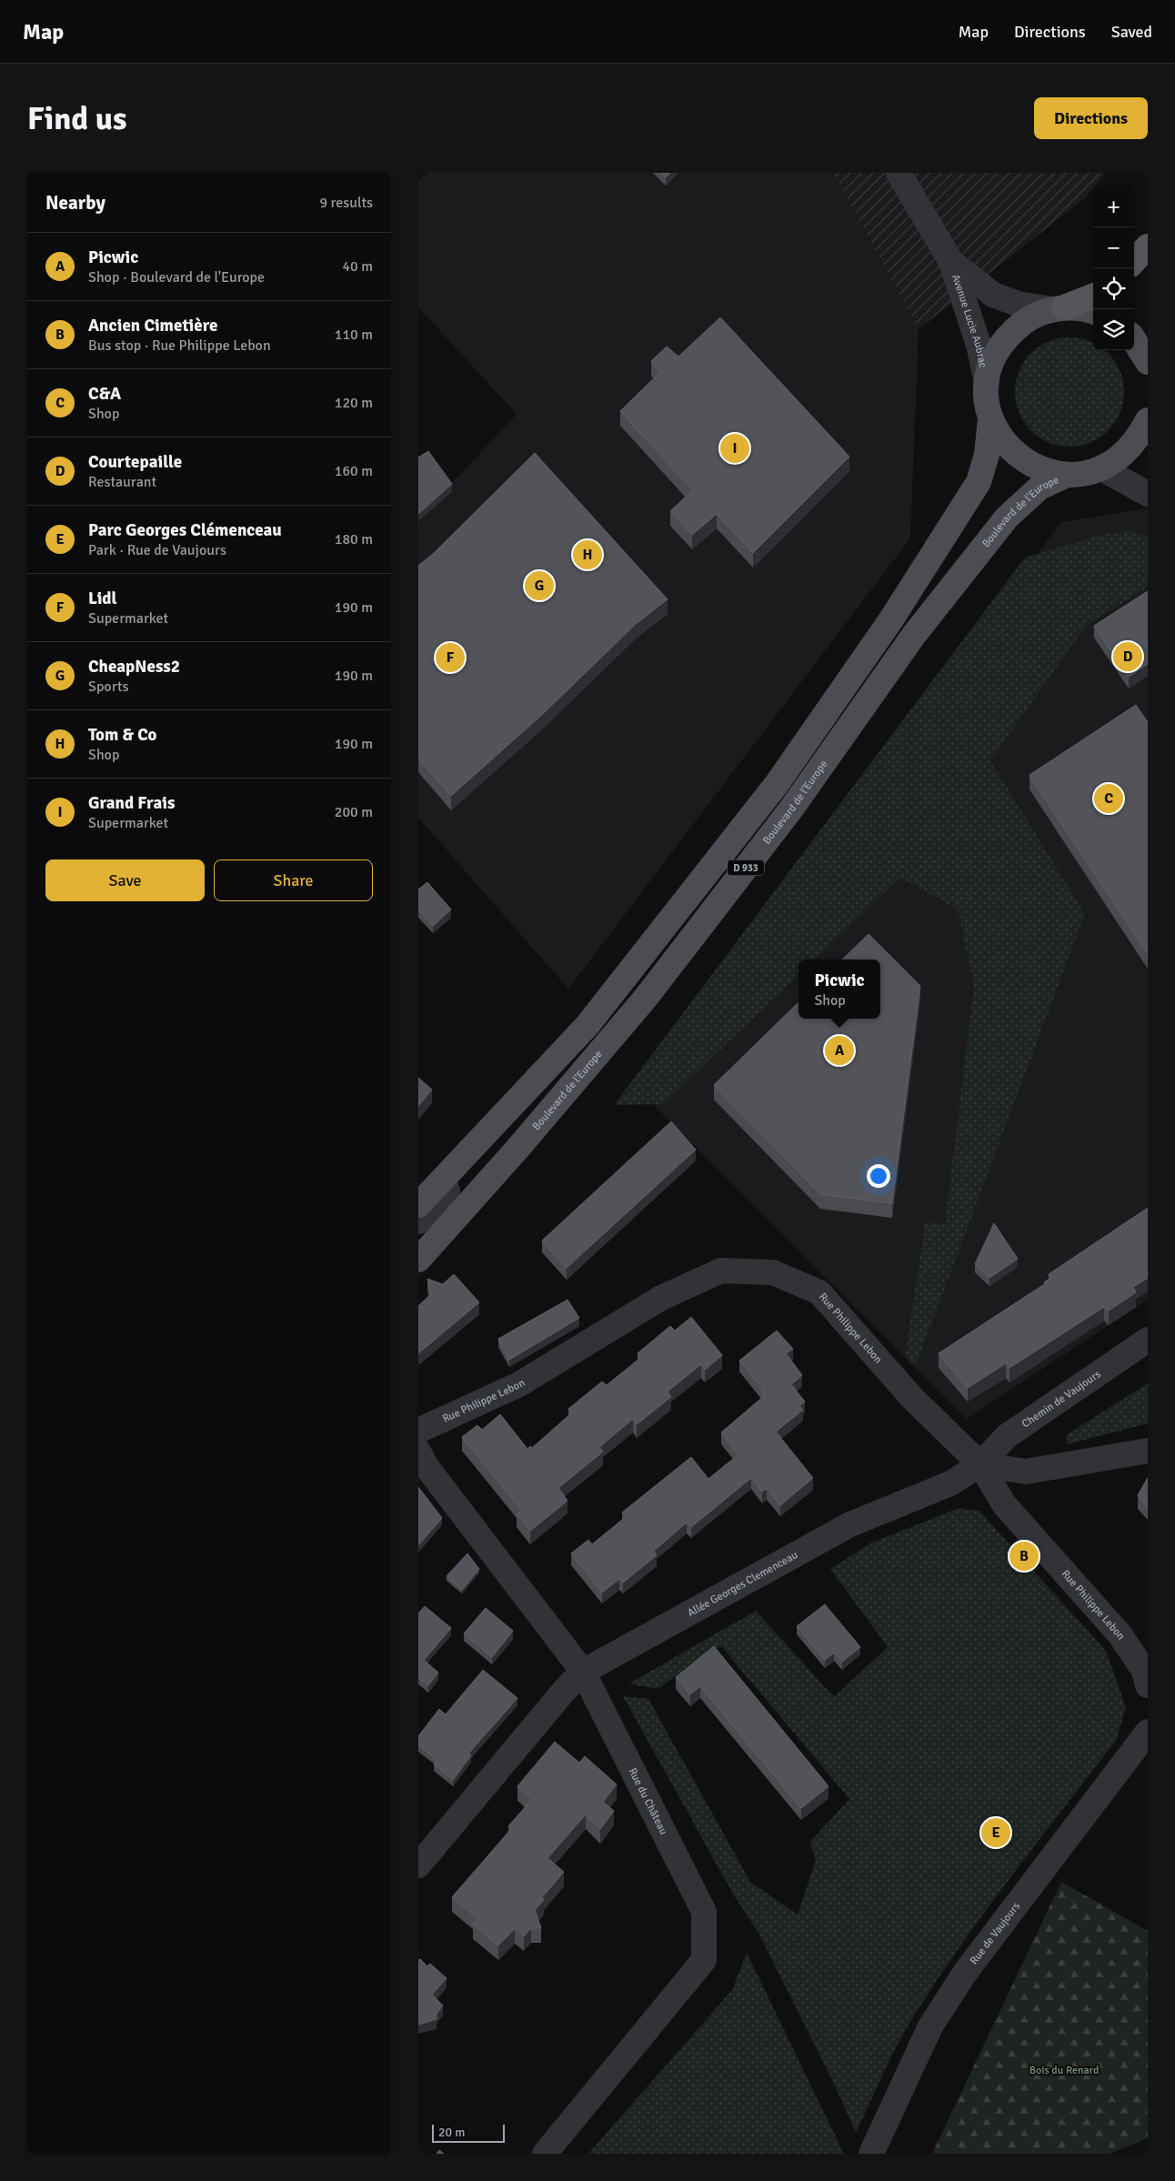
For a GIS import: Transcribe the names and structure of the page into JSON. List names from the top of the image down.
{
  "streets": {
    "main road": ["Boulevard de l'Europe", "D 933"],
    "street": [
      "Avenue Lucie Aubrac",
      "Rue Philippe Lebon",
      "Chemin de Vaujours",
      "Allée Georges Clemenceau",
      "Rue du Château",
      "Rue de Vaujours"
    ]
  },
  "crossings": [
    ["Rue Philippe Lebon", "Chemin de Vaujours"],
    ["Rue Philippe Lebon", "Allée Georges Clemenceau"],
    ["Chemin de Vaujours", "Allée Georges Clemenceau"],
    ["Allée Georges Clemenceau", "Rue du Château"]
  ],
  "parks": ["Bois du Renard"],
  "scale_bar": "20 m",
  "page": {
    "header": "Map",
    "nav": ["Map", "Directions", "Saved"],
    "buttons": [
      "Directions",
      ["Save", "Share"]
    ],
    "title": "Find us",
    "heading": ["Nearby", "9 results"],
    "map_buttons": ["+", "−"],
    "list": [
      {
        "mark": "A",
        "name": "Picwic",
        "note": "Shop · Boulevard de l'Europe",
        "value": "40 m"
      },
      {
        "mark": "B",
        "name": "Ancien Cimetière",
        "note": "Bus stop · Rue Philippe Lebon",
        "value": "110 m"
      },
      {
        "mark": "C",
        "name": "C&A",
        "note": "Shop",
        "value": "120 m"
      },
      {
        "mark": "D",
        "name": "Courtepaille",
        "note": "Restaurant",
        "value": "160 m"
      },
      {
        "mark": "E",
        "name": "Parc Georges Clémenceau",
        "note": "Park · Rue de Vaujours",
        "value": "180 m"
      },
      {
        "mark": "F",
        "name": "Lidl",
        "note": "Supermarket",
        "value": "190 m"
      },
      {
        "mark": "G",
        "name": "CheapNess2",
        "note": "Sports",
        "value": "190 m"
      },
      {
        "mark": "H",
        "name": "Tom & Co",
        "note": "Shop",
        "value": "190 m"
      },
      {
        "mark": "I",
        "name": "Grand Frais",
        "note": "Supermarket",
        "value": "200 m"
      }
    ],
    "pins": [
      "I",
      "H",
      "G",
      "D",
      "F",
      "C",
      "A",
      "B",
      "E"
    ],
    "popup": ["Picwic", "Shop"],
    "scale": "20 m"
  }
}
